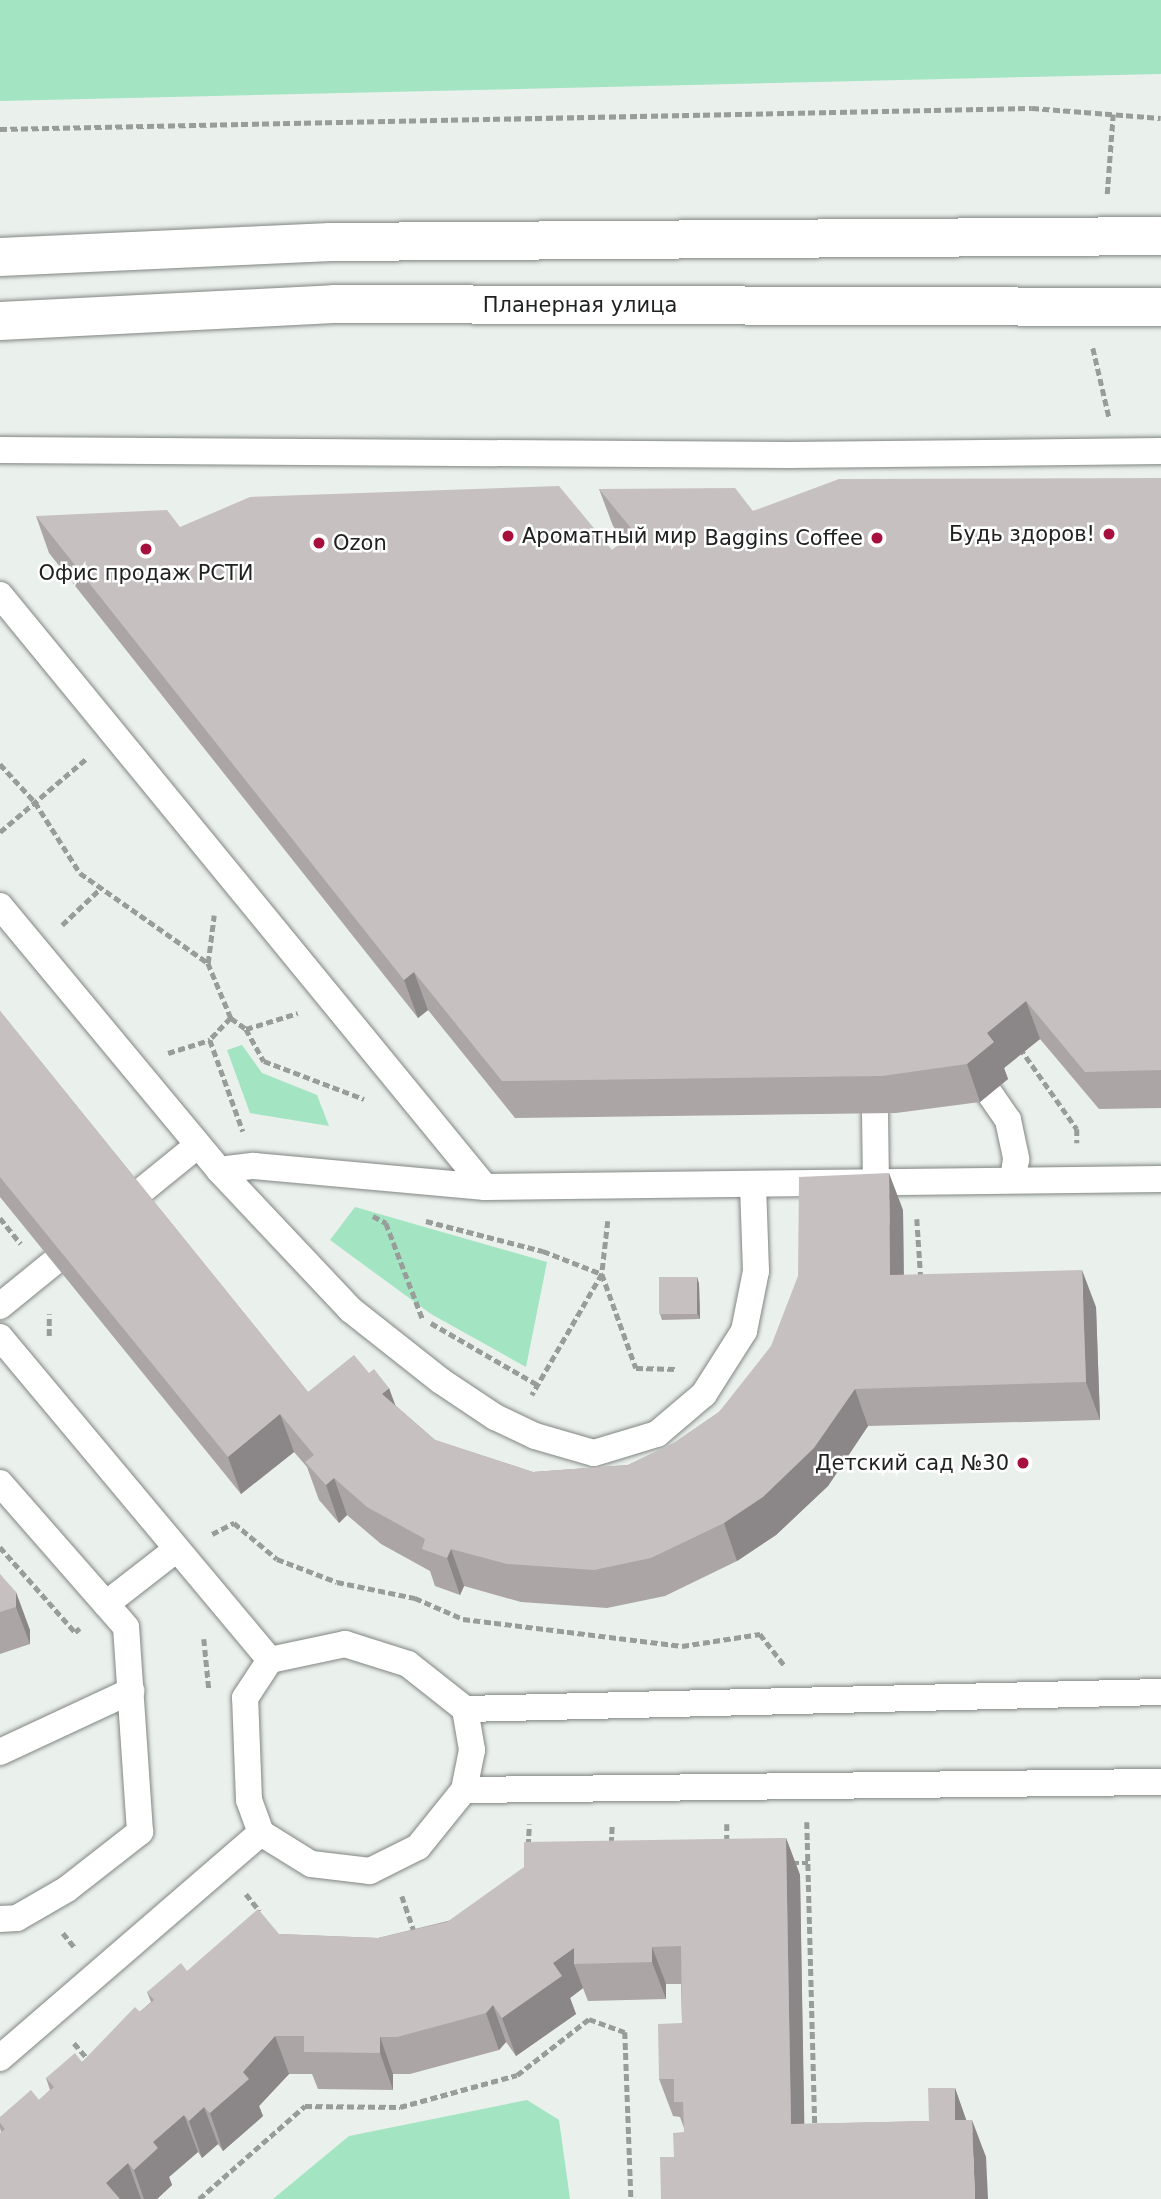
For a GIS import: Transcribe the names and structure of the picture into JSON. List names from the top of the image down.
{
  "streets": {
    "street": ["Планерная улица"]
  },
  "places": [
    "Будь здоров!",
    "Ароматный мир",
    "Baggins Coffee",
    "Ozon",
    "Офис продаж РСТИ",
    "Детский сад №30"
  ]
}
